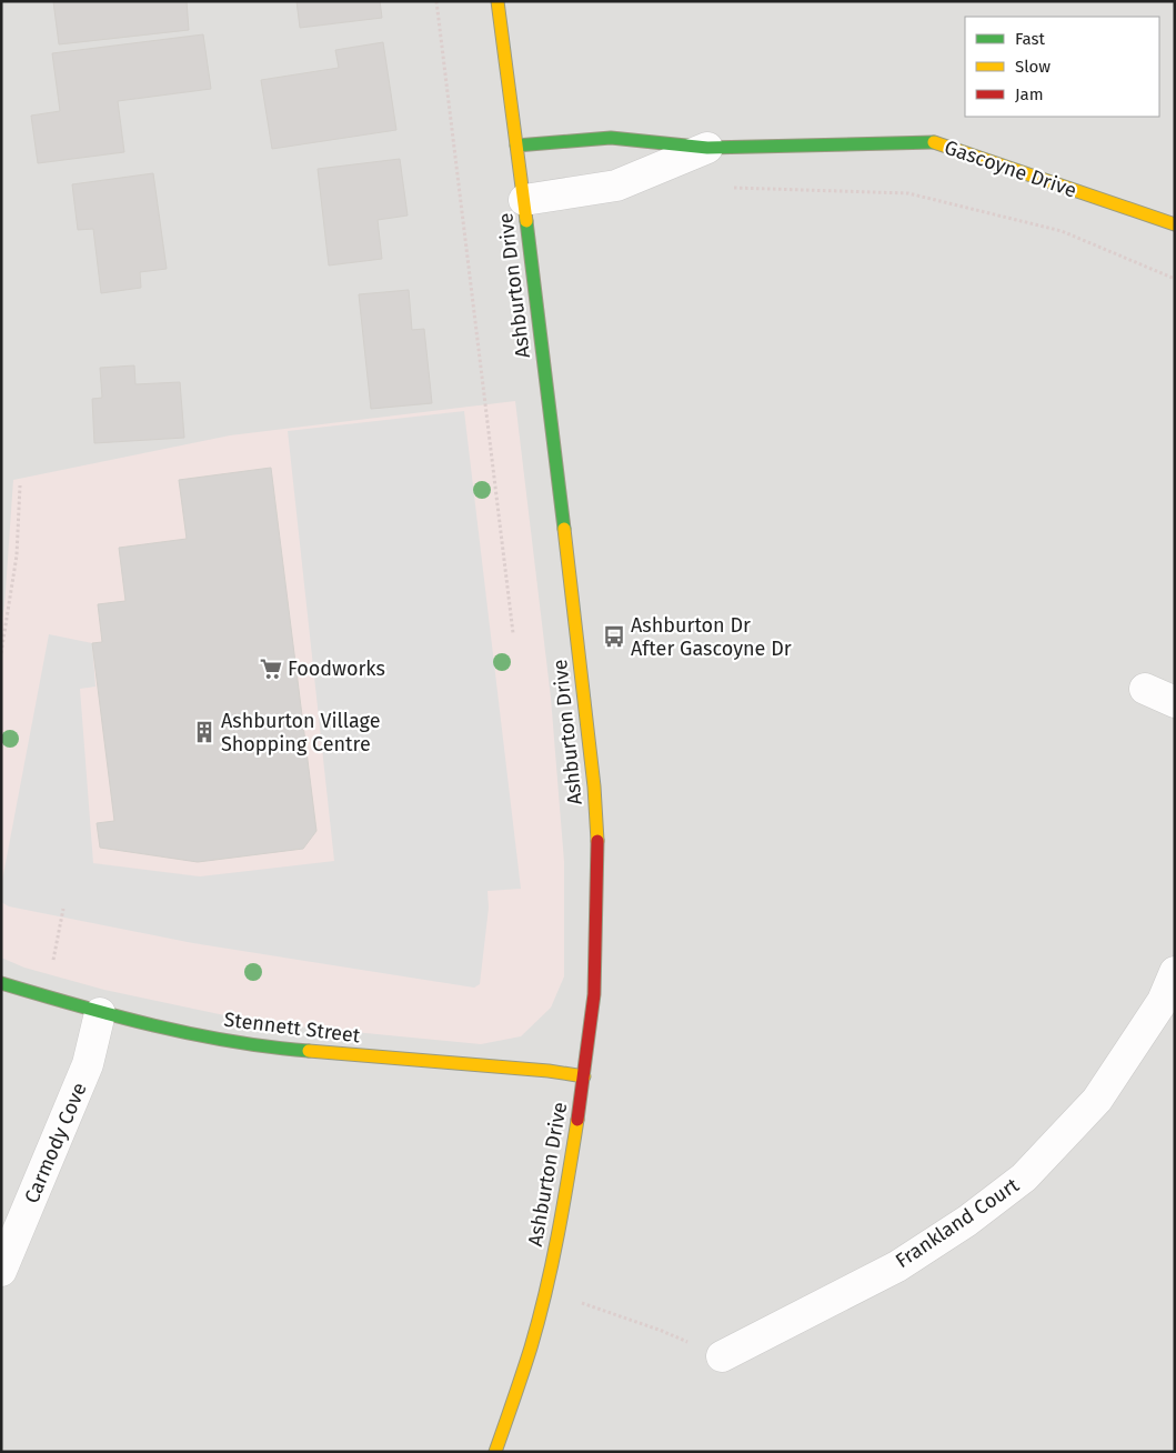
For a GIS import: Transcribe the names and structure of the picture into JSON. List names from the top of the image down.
{
  "streets": {
    "main road": ["Gascoyne Drive", "Ashburton Drive", "Stennett Street"],
    "street": ["Carmody Cove", "Frankland Court"]
  },
  "crossings": [
    ["Gascoyne Drive", "Ashburton Drive"],
    ["Ashburton Drive", "Stennett Street"],
    ["Stennett Street", "Carmody Cove"]
  ],
  "places": {
    "bus stop": ["Ashburton Dr After Gascoyne Dr"],
    "supermarket": ["Foodworks"],
    "building": ["Ashburton Village Shopping Centre"]
  },
  "legend": ["Fast", "Slow", "Jam"]
}
